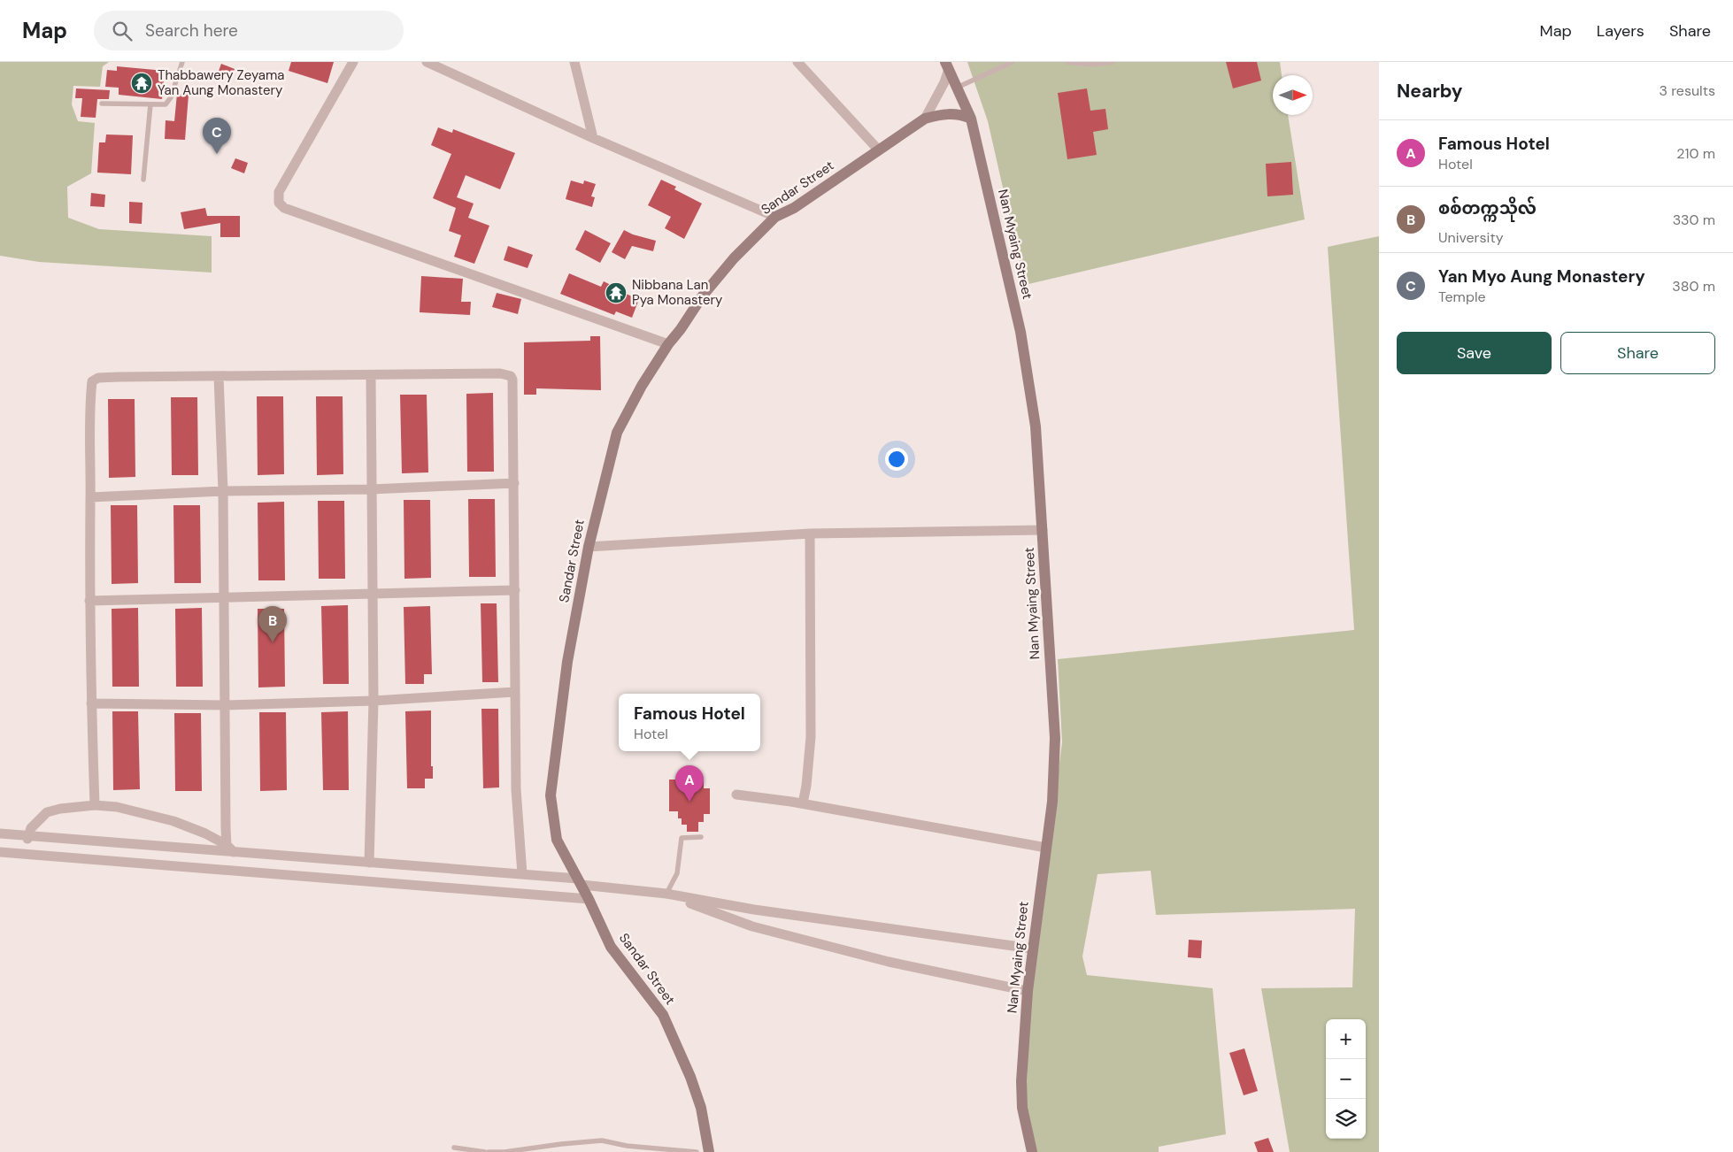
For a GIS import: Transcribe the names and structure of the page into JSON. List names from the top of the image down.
{
  "streets": {
    "street": ["Sandar Street", "Nan Myaing Street"]
  },
  "crossings": [
    ["Sandar Street", "Nan Myaing Street"]
  ],
  "places": {
    "temple": ["Thabbawery Zeyama Yan Aung Monastery", "Nibbana Lan Pya Monastery"]
  },
  "north": "right",
  "page": {
    "header": "Map",
    "search": "Search here",
    "nav": ["Map", "Layers", "Share"],
    "heading": ["Nearby", "3 results"],
    "pins": ["C", "B", "A"],
    "list": [
      {
        "mark": "A",
        "name": "Famous Hotel",
        "note": "Hotel",
        "value": "210 m"
      },
      {
        "mark": "B",
        "name": "စစ်‌တက္ကသိုလ်",
        "note": "University",
        "value": "330 m"
      },
      {
        "mark": "C",
        "name": "Yan Myo Aung Monastery",
        "note": "Temple",
        "value": "380 m"
      }
    ],
    "buttons": ["Save", "Share"],
    "popup": ["Famous Hotel", "Hotel"],
    "map_buttons": ["+", "−"]
  }
}
